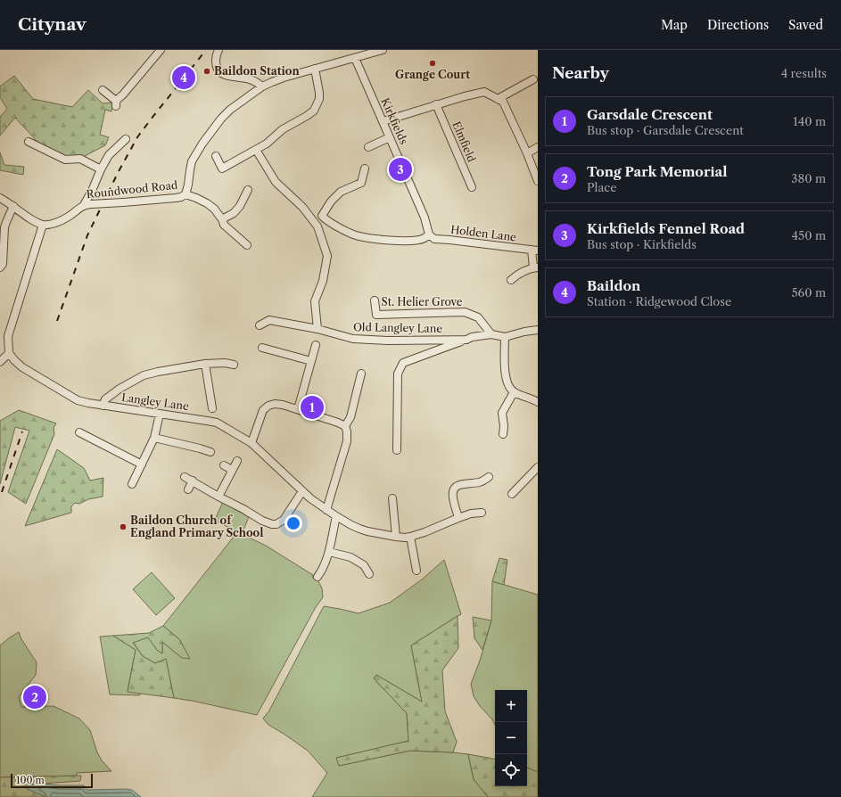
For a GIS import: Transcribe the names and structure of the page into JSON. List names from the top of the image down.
{
  "streets": {
    "street": [
      "Kirkfields",
      "Elmfield",
      "Roundwood Road",
      "Holden Lane",
      "St. Helier Grove",
      "Old Langley Lane",
      "Langley Lane"
    ]
  },
  "crossings": [
    ["Kirkfields", "Roundwood Road"],
    ["Kirkfields", "Holden Lane"],
    ["St. Helier Grove", "Old Langley Lane"]
  ],
  "places": ["Grange Court", "Baildon Station", "Baildon Church of England Primary School"],
  "scale_bar": "100 m",
  "page": {
    "header": "Citynav",
    "nav": ["Map", "Directions", "Saved"],
    "heading": ["Nearby", "4 results"],
    "pins": [
      "4",
      "3",
      "1",
      "2"
    ],
    "list": [
      {
        "mark": "1",
        "name": "Garsdale Crescent",
        "note": "Bus stop · Garsdale Crescent",
        "value": "140 m"
      },
      {
        "mark": "2",
        "name": "Tong Park Memorial",
        "note": "Place",
        "value": "380 m"
      },
      {
        "mark": "3",
        "name": "Kirkfields Fennel Road",
        "note": "Bus stop · Kirkfields",
        "value": "450 m"
      },
      {
        "mark": "4",
        "name": "Baildon",
        "note": "Station · Ridgewood Close",
        "value": "560 m"
      }
    ],
    "map_buttons": ["+", "−"],
    "scale": "100 m"
  }
}
